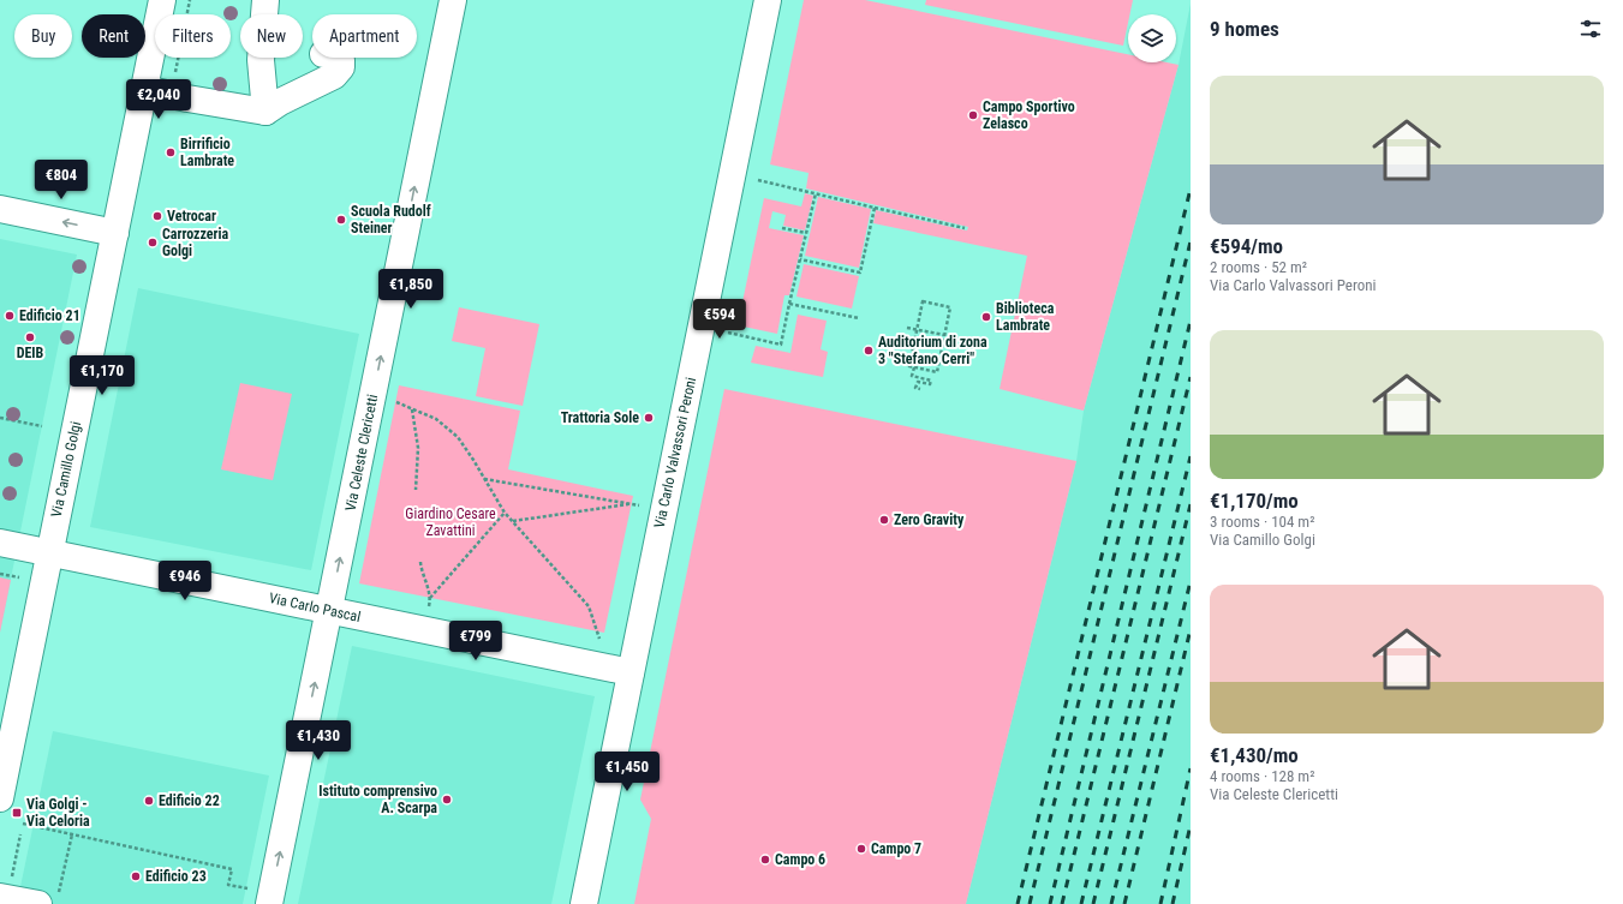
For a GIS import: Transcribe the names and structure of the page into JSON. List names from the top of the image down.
{
  "streets": {
    "street": [
      "Via Celeste Clericetti",
      "Via Carlo Valvassori Peroni",
      "Via Camillo Golgi",
      "Via Carlo Pascal"
    ]
  },
  "crossings": [
    ["Via Celeste Clericetti", "Via Carlo Pascal"],
    ["Via Carlo Valvassori Peroni", "Via Carlo Pascal"],
    ["Via Camillo Golgi", "Via Carlo Pascal"]
  ],
  "one_way": ["Via Celeste Clericetti"],
  "parks": ["Giardino Cesare Zavattini"],
  "places": {
    "other": [
      "Campo Sportivo Zelasco",
      "Birrificio Lambrate",
      "Vetrocar",
      "Scuola Rudolf Steiner",
      "Carrozzeria Golgi",
      "Edificio 21",
      "Biblioteca Lambrate",
      "DEIB",
      "Auditorium di zona 3 \"Stefano Cerri\"",
      "Trattoria Sole",
      "Zero Gravity",
      "Istituto comprensivo A. Scarpa",
      "Edificio 22",
      "Campo 7",
      "Campo 6",
      "Edificio 23"
    ],
    "transit": ["Via Golgi - Via Celoria"]
  },
  "page": {
    "heading": "9 homes",
    "chip": [
      "Buy",
      "Rent",
      "Filters",
      "New",
      "Apartment"
    ],
    "list": [
      {
        "name": "€594/mo",
        "note": "2 rooms · 52 m² · Via Carlo Valvassori Peroni"
      },
      {
        "name": "€1,170/mo",
        "note": "3 rooms · 104 m² · Via Camillo Golgi"
      },
      {
        "name": "€1,430/mo",
        "note": "4 rooms · 128 m² · Via Celeste Clericetti"
      }
    ],
    "price": [
      "€2,040",
      "€804",
      "€1,850",
      "€594",
      "€1,170",
      "€946",
      "€799",
      "€1,430",
      "€1,450"
    ]
  }
}
